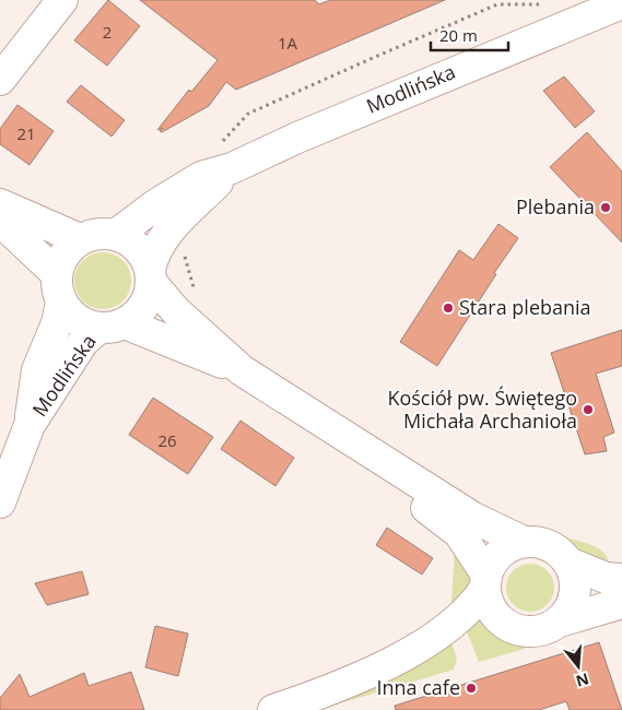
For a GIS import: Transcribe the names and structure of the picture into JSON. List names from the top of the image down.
{
  "streets": {
    "street": ["Modlińska"]
  },
  "places": [
    "Plebania",
    "Stara plebania",
    "Kościół pw. Świętego Michała Archanioła",
    "Inna cafe"
  ],
  "house_numbers": [
    "2",
    "1A",
    "21",
    "26"
  ],
  "scale_bar": "20 m",
  "north": "bottom"
}
